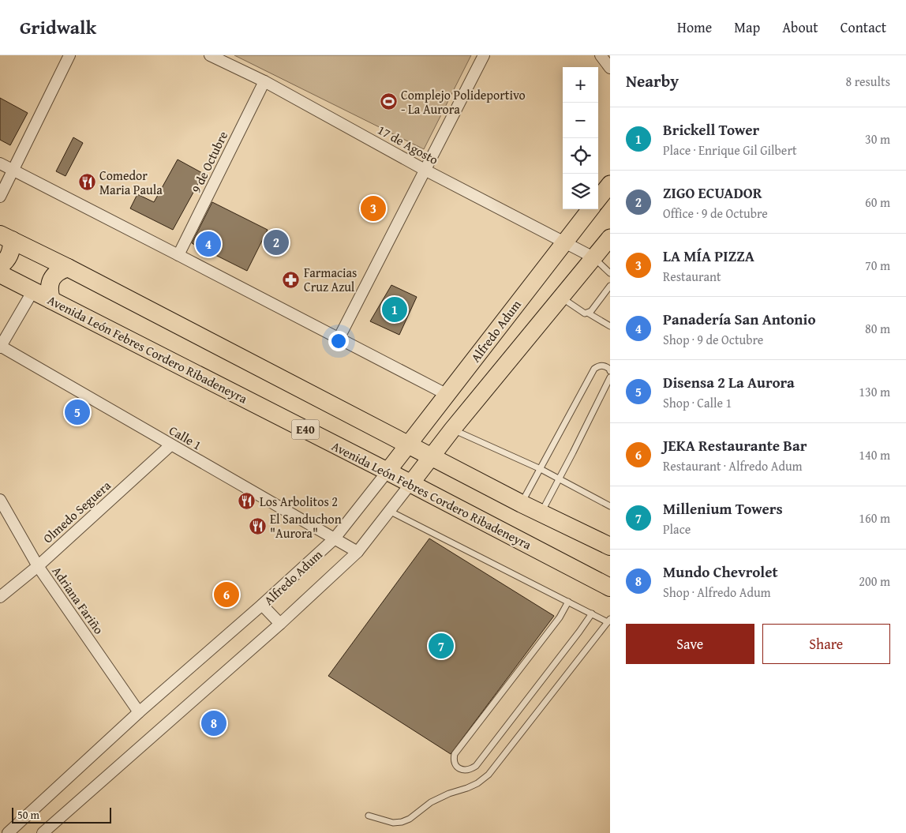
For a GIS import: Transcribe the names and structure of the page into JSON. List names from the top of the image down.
{
  "streets": {
    "highway": ["Avenida León Febres Cordero Ribadeneyra", "E40"],
    "main road": ["Alfredo Adum"],
    "street": [
      "17 de Agosto",
      "9 de Octubre",
      "Calle 1",
      "Olmedo Seguera",
      "Adriana Fariño"
    ]
  },
  "crossings": [
    ["17 de Agosto", "9 de Octubre"],
    ["17 de Agosto", "Alfredo Adum"],
    ["Alfredo Adum", "Avenida León Febres Cordero Ribadeneyra"],
    ["Alfredo Adum", "E40"],
    ["Alfredo Adum", "Calle 1"],
    ["Alfredo Adum", "Adriana Fariño"],
    ["Calle 1", "Olmedo Seguera"],
    ["Olmedo Seguera", "Adriana Fariño"]
  ],
  "places": {
    "sports": ["Complejo Polideportivo - La Aurora"],
    "restaurant": ["Comedor Maria Paula", "Los Arbolitos 2", "El Sanduchon \"Aurora\""],
    "pharmacy": ["Farmacias Cruz Azul"]
  },
  "scale_bar": "50 m",
  "page": {
    "header": "Gridwalk",
    "nav": [
      "Home",
      "Map",
      "About",
      "Contact"
    ],
    "heading": ["Nearby", "8 results"],
    "map_buttons": ["+", "−"],
    "list": [
      {
        "mark": "1",
        "name": "Brickell Tower",
        "note": "Place · Enrique Gil Gilbert",
        "value": "30 m"
      },
      {
        "mark": "2",
        "name": "ZIGO ECUADOR",
        "note": "Office · 9 de Octubre",
        "value": "60 m"
      },
      {
        "mark": "3",
        "name": "LA MÍA PIZZA",
        "note": "Restaurant",
        "value": "70 m"
      },
      {
        "mark": "4",
        "name": "Panadería San Antonio",
        "note": "Shop · 9 de Octubre",
        "value": "80 m"
      },
      {
        "mark": "5",
        "name": "Disensa 2 La Aurora",
        "note": "Shop · Calle 1",
        "value": "130 m"
      },
      {
        "mark": "6",
        "name": "JEKA Restaurante Bar",
        "note": "Restaurant · Alfredo Adum",
        "value": "140 m"
      },
      {
        "mark": "7",
        "name": "Millenium Towers",
        "note": "Place",
        "value": "160 m"
      },
      {
        "mark": "8",
        "name": "Mundo Chevrolet",
        "note": "Shop · Alfredo Adum",
        "value": "200 m"
      }
    ],
    "pins": [
      "3",
      "2",
      "4",
      "1",
      "5",
      "6",
      "7",
      "8"
    ],
    "buttons": ["Save", "Share"],
    "scale": "50 m"
  }
}
